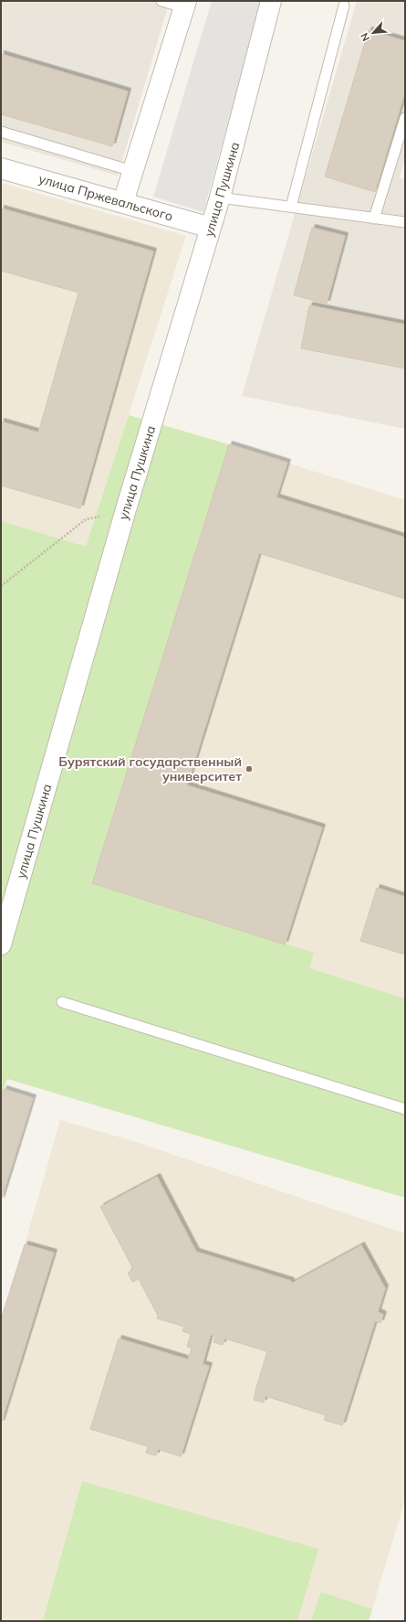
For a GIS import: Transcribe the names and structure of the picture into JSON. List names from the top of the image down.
{
  "streets": {
    "street": ["улица Пушкина", "улица Пржевальского"]
  },
  "crossings": [
    ["улица Пушкина", "улица Пржевальского"]
  ],
  "places": ["Бурятский государственный университет"],
  "north": "bottom left"
}
